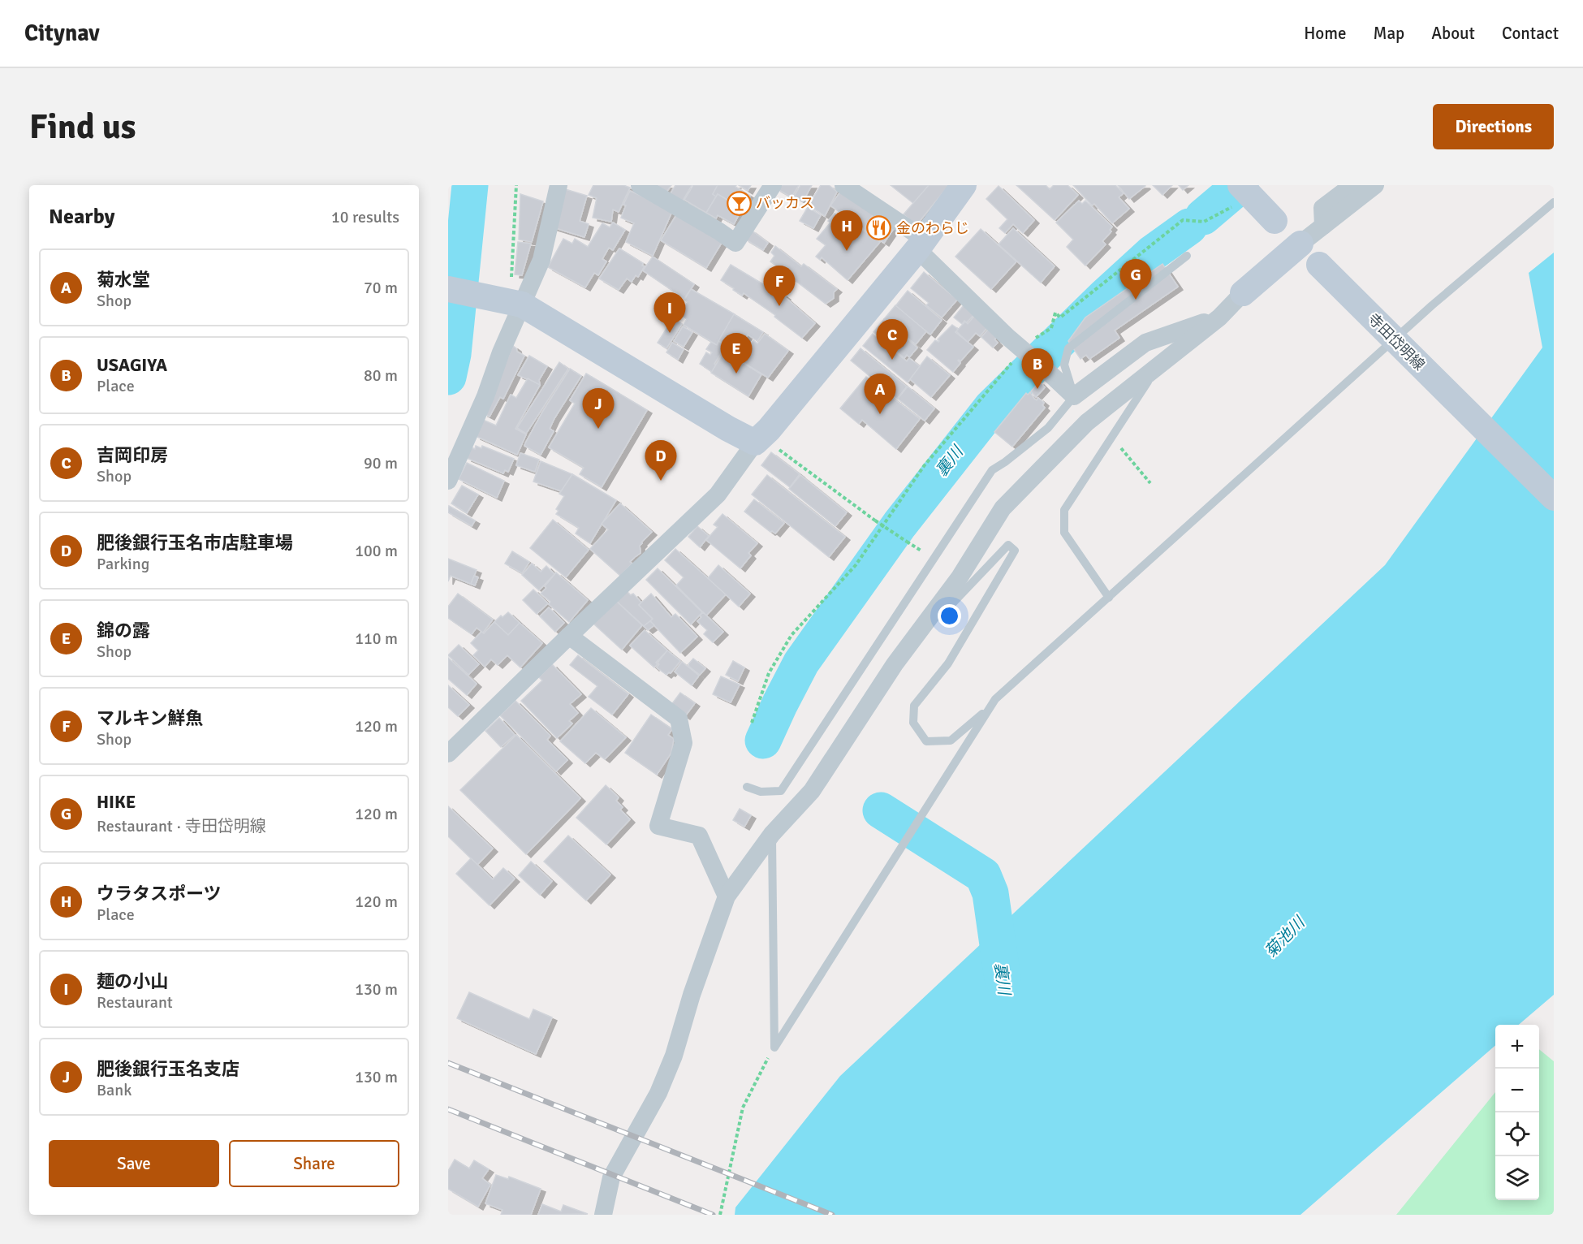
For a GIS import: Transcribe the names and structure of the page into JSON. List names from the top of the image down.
{
  "streets": {
    "street": ["寺田岱明線"]
  },
  "water": ["裏川", "菊池川"],
  "places": {
    "bar": ["バッカス"],
    "restaurant": ["金のわらじ"]
  },
  "page": {
    "header": "Citynav",
    "nav": [
      "Home",
      "Map",
      "About",
      "Contact"
    ],
    "buttons": [
      "Directions",
      ["Save", "Share"]
    ],
    "title": "Find us",
    "heading": ["Nearby", "10 results"],
    "pins": [
      "H",
      "G",
      "F",
      "I",
      "C",
      "E",
      "B",
      "A",
      "J",
      "D"
    ],
    "list": [
      {
        "mark": "A",
        "name": "菊水堂",
        "note": "Shop",
        "value": "70 m"
      },
      {
        "mark": "B",
        "name": "USAGIYA",
        "note": "Place",
        "value": "80 m"
      },
      {
        "mark": "C",
        "name": "吉岡印房",
        "note": "Shop",
        "value": "90 m"
      },
      {
        "mark": "D",
        "name": "肥後銀行玉名市店駐車場",
        "note": "Parking",
        "value": "100 m"
      },
      {
        "mark": "E",
        "name": "錦の露",
        "note": "Shop",
        "value": "110 m"
      },
      {
        "mark": "F",
        "name": "マルキン鮮魚",
        "note": "Shop",
        "value": "120 m"
      },
      {
        "mark": "G",
        "name": "HIKE",
        "note": "Restaurant · 寺田岱明線",
        "value": "120 m"
      },
      {
        "mark": "H",
        "name": "ウラタスポーツ",
        "note": "Place",
        "value": "120 m"
      },
      {
        "mark": "I",
        "name": "麺の小山",
        "note": "Restaurant",
        "value": "130 m"
      },
      {
        "mark": "J",
        "name": "肥後銀行玉名支店",
        "note": "Bank",
        "value": "130 m"
      }
    ],
    "map_buttons": ["+", "−"]
  }
}
